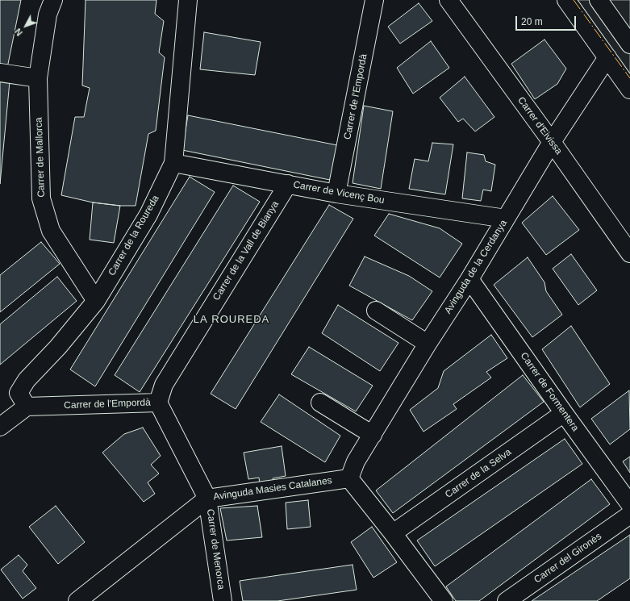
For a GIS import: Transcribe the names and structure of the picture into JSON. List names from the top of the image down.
{
  "streets": {
    "street": [
      "Carrer de l'Empordà",
      "Carrer d'Eivissa",
      "Carrer de Mallorca",
      "Carrer de Vicenç Bou",
      "Carrer de la Roureda",
      "Carrer de la Vall de Bianya",
      "Avinguda de la Cerdanya",
      "Carrer de Formentera",
      "Carrer de la Selva",
      "Avinguda Masies Catalanes",
      "Carrer de Menorca",
      "Carrer del Gironès"
    ]
  },
  "crossings": [
    ["Carrer de l'Empordà", "Carrer de Vicenç Bou"],
    ["Carrer de l'Empordà", "Carrer de la Roureda"],
    ["Carrer de l'Empordà", "Carrer de la Vall de Bianya"],
    ["Carrer de l'Empordà", "Avinguda Masies Catalanes"],
    ["Carrer de l'Empordà", "Carrer de Menorca"],
    ["Carrer d'Eivissa", "Avinguda de la Cerdanya"],
    ["Carrer de Mallorca", "Carrer de la Roureda"],
    ["Carrer de Vicenç Bou", "Carrer de la Roureda"],
    ["Carrer de Vicenç Bou", "Carrer de la Vall de Bianya"],
    ["Carrer de Vicenç Bou", "Avinguda de la Cerdanya"],
    ["Avinguda de la Cerdanya", "Carrer de Formentera"],
    ["Avinguda de la Cerdanya", "Avinguda Masies Catalanes"],
    ["Carrer de Formentera", "Carrer de la Selva"],
    ["Avinguda Masies Catalanes", "Carrer de Menorca"]
  ],
  "districts": ["LA ROUREDA"],
  "scale_bar": "20 m",
  "north": "bottom left"
}
